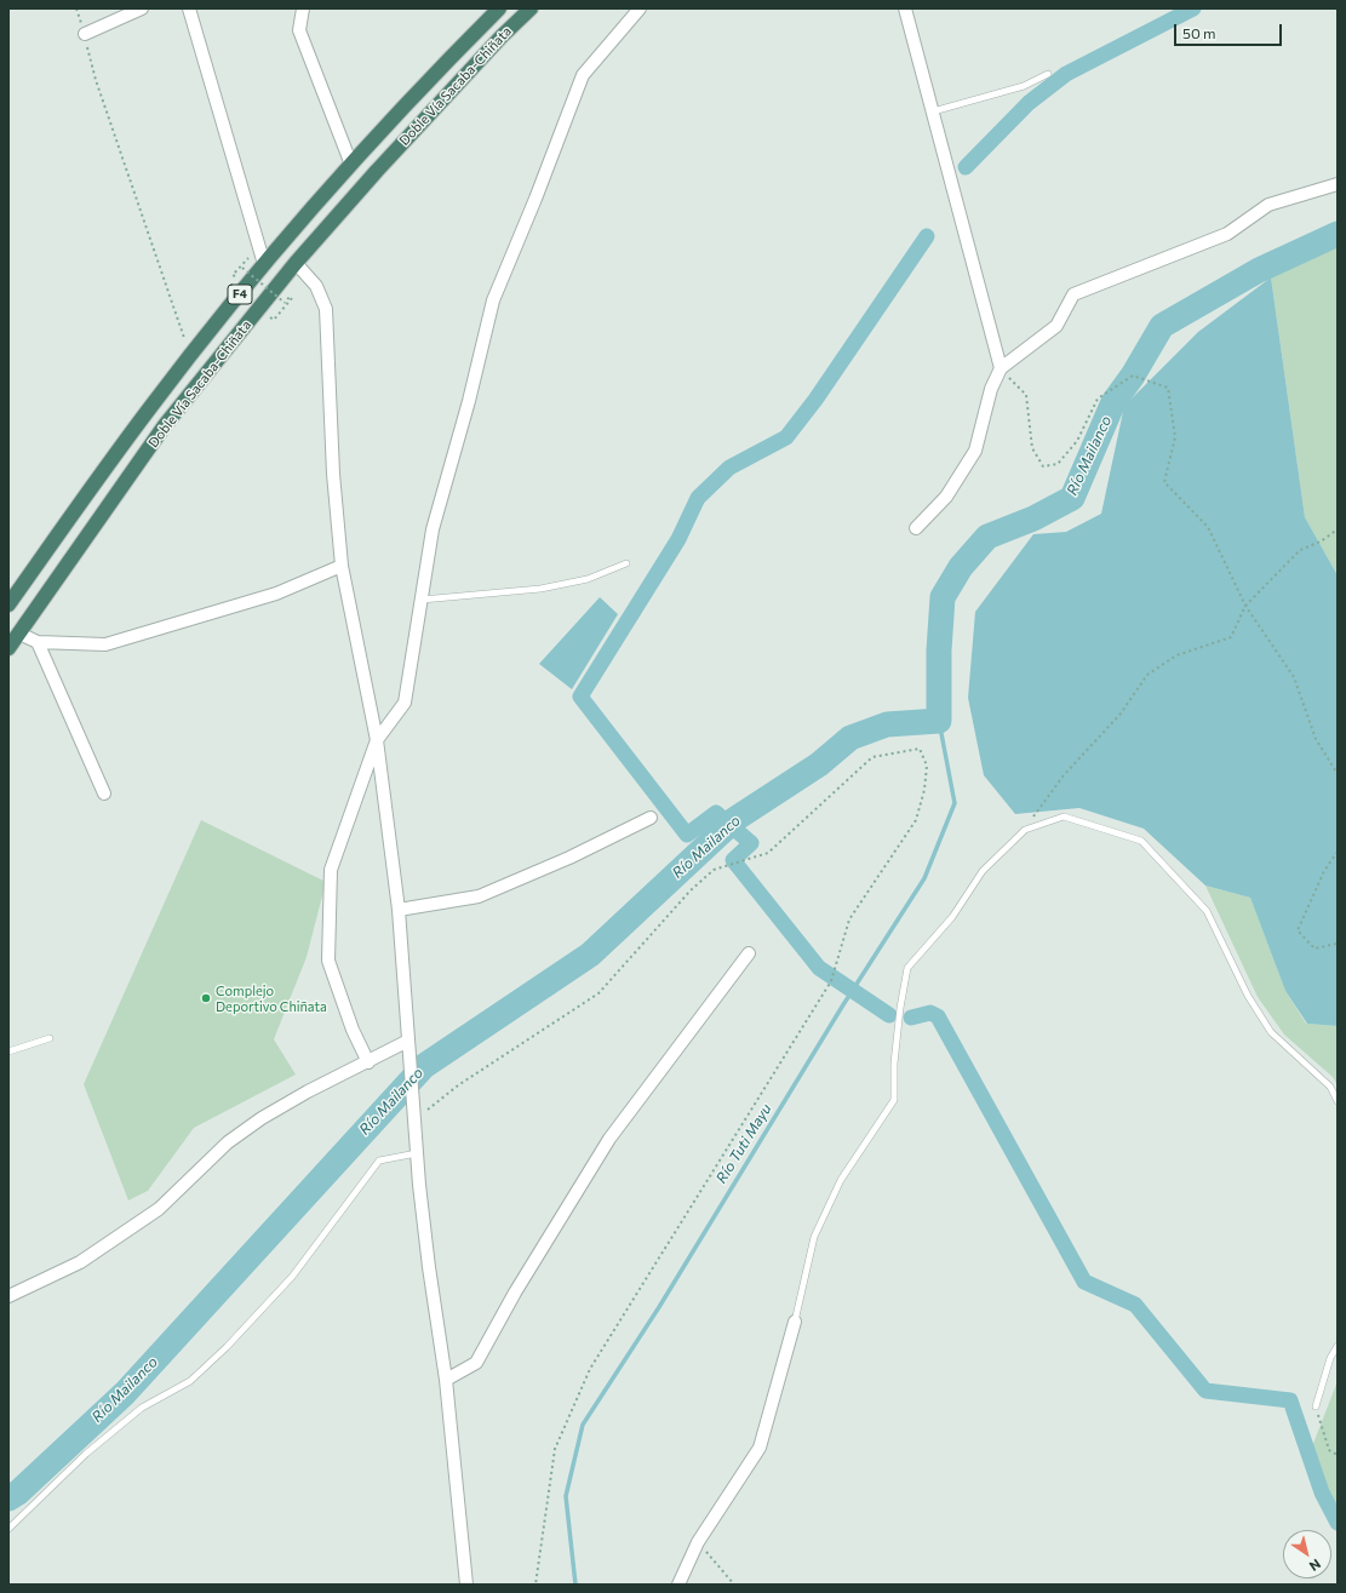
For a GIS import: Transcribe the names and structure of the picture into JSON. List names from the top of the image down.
{
  "streets": {
    "highway": ["Doble Vía Sacaba-Chiñata", "F4"]
  },
  "water": ["Río Mailanco", "Río Tuti Mayu"],
  "places": ["Complejo Deportivo Chiñata"],
  "scale_bar": "50 m",
  "north": "bottom right"
}
